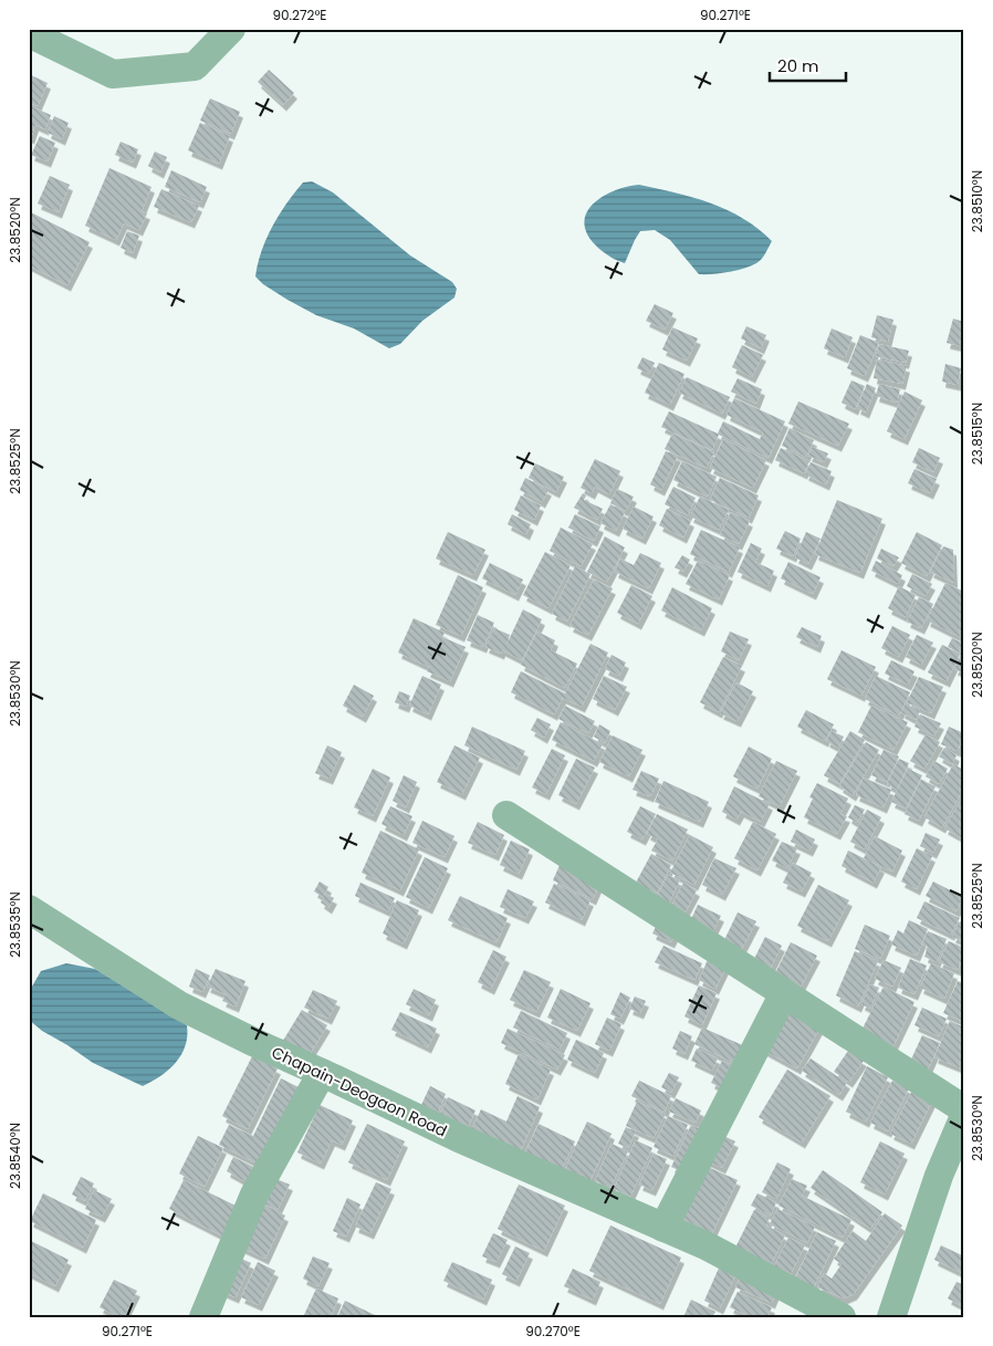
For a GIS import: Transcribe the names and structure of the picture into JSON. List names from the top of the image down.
{
  "streets": {
    "street": ["Chapain-Deogaon Road"]
  },
  "scale_bar": "20 m",
  "coordinates": [
    "90.272°E",
    "90.271°E",
    "23.8510°N",
    "23.8520°N",
    "23.8515°N",
    "23.8525°N",
    "23.8530°N",
    "23.8535°N",
    "23.8540°N",
    "90.270°E"
  ]
}
